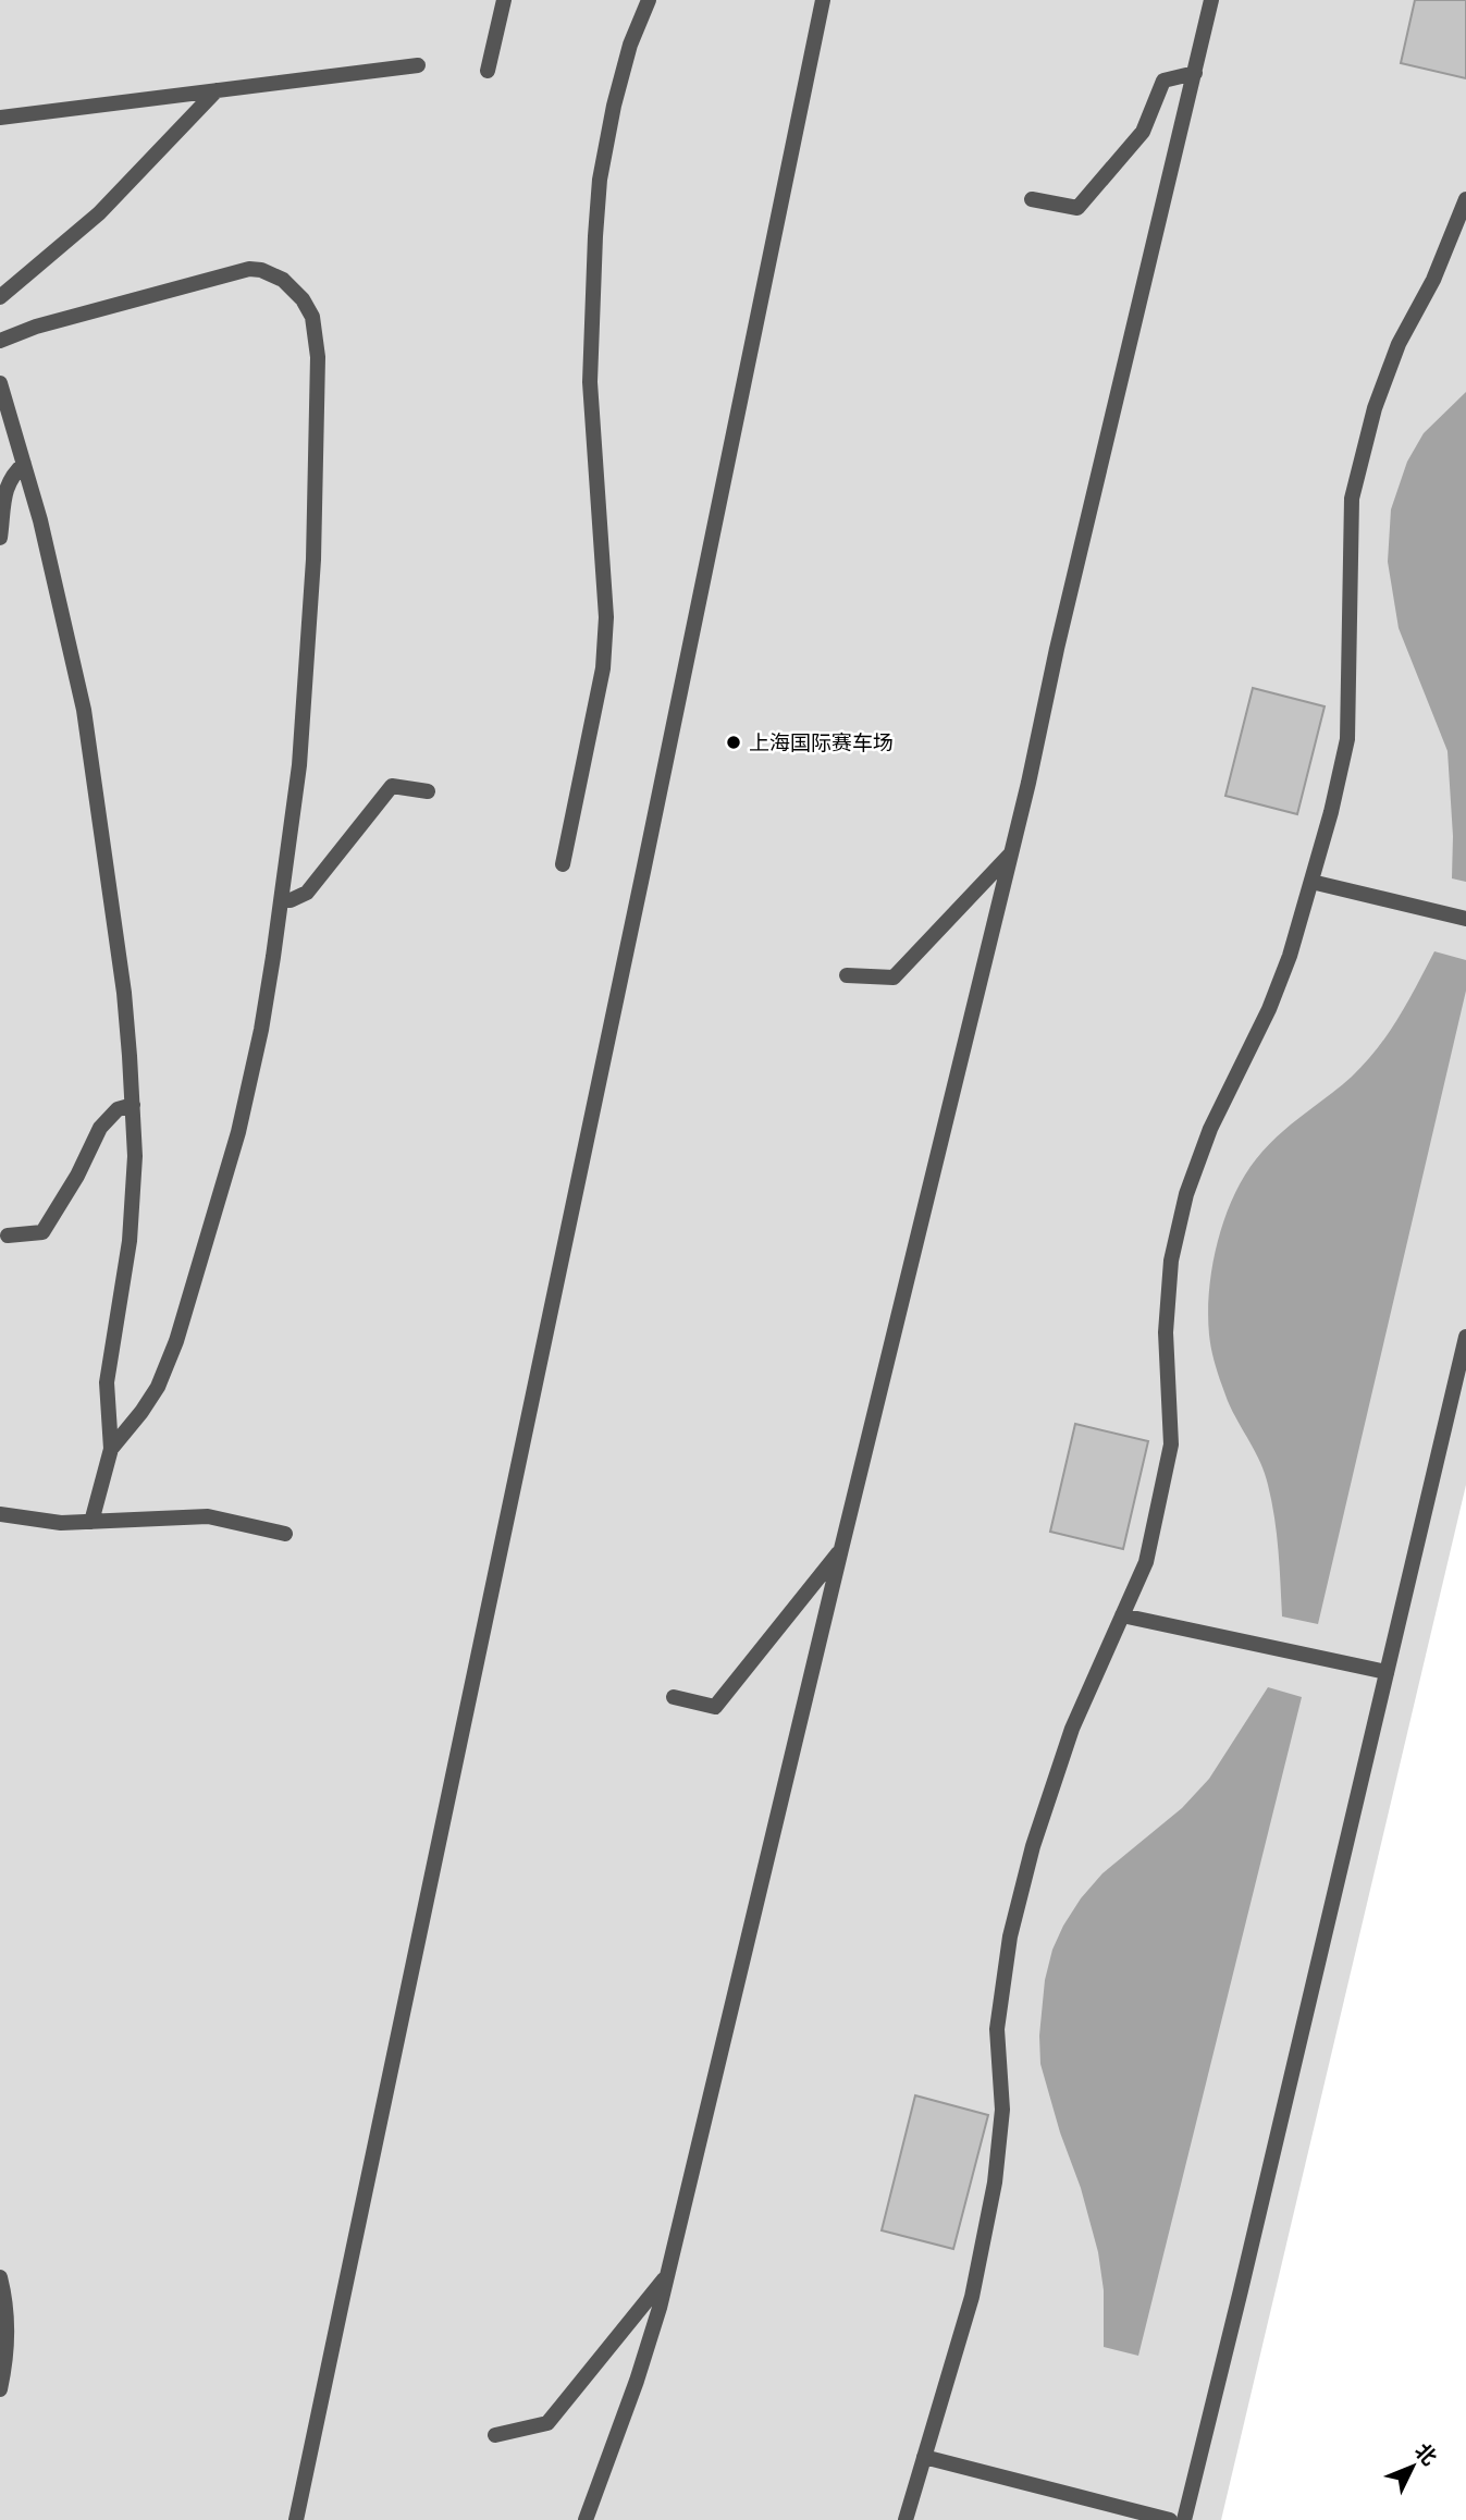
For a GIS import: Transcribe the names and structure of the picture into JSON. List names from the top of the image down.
{
  "places": ["上海国际赛车场"],
  "north": "top right"
}
